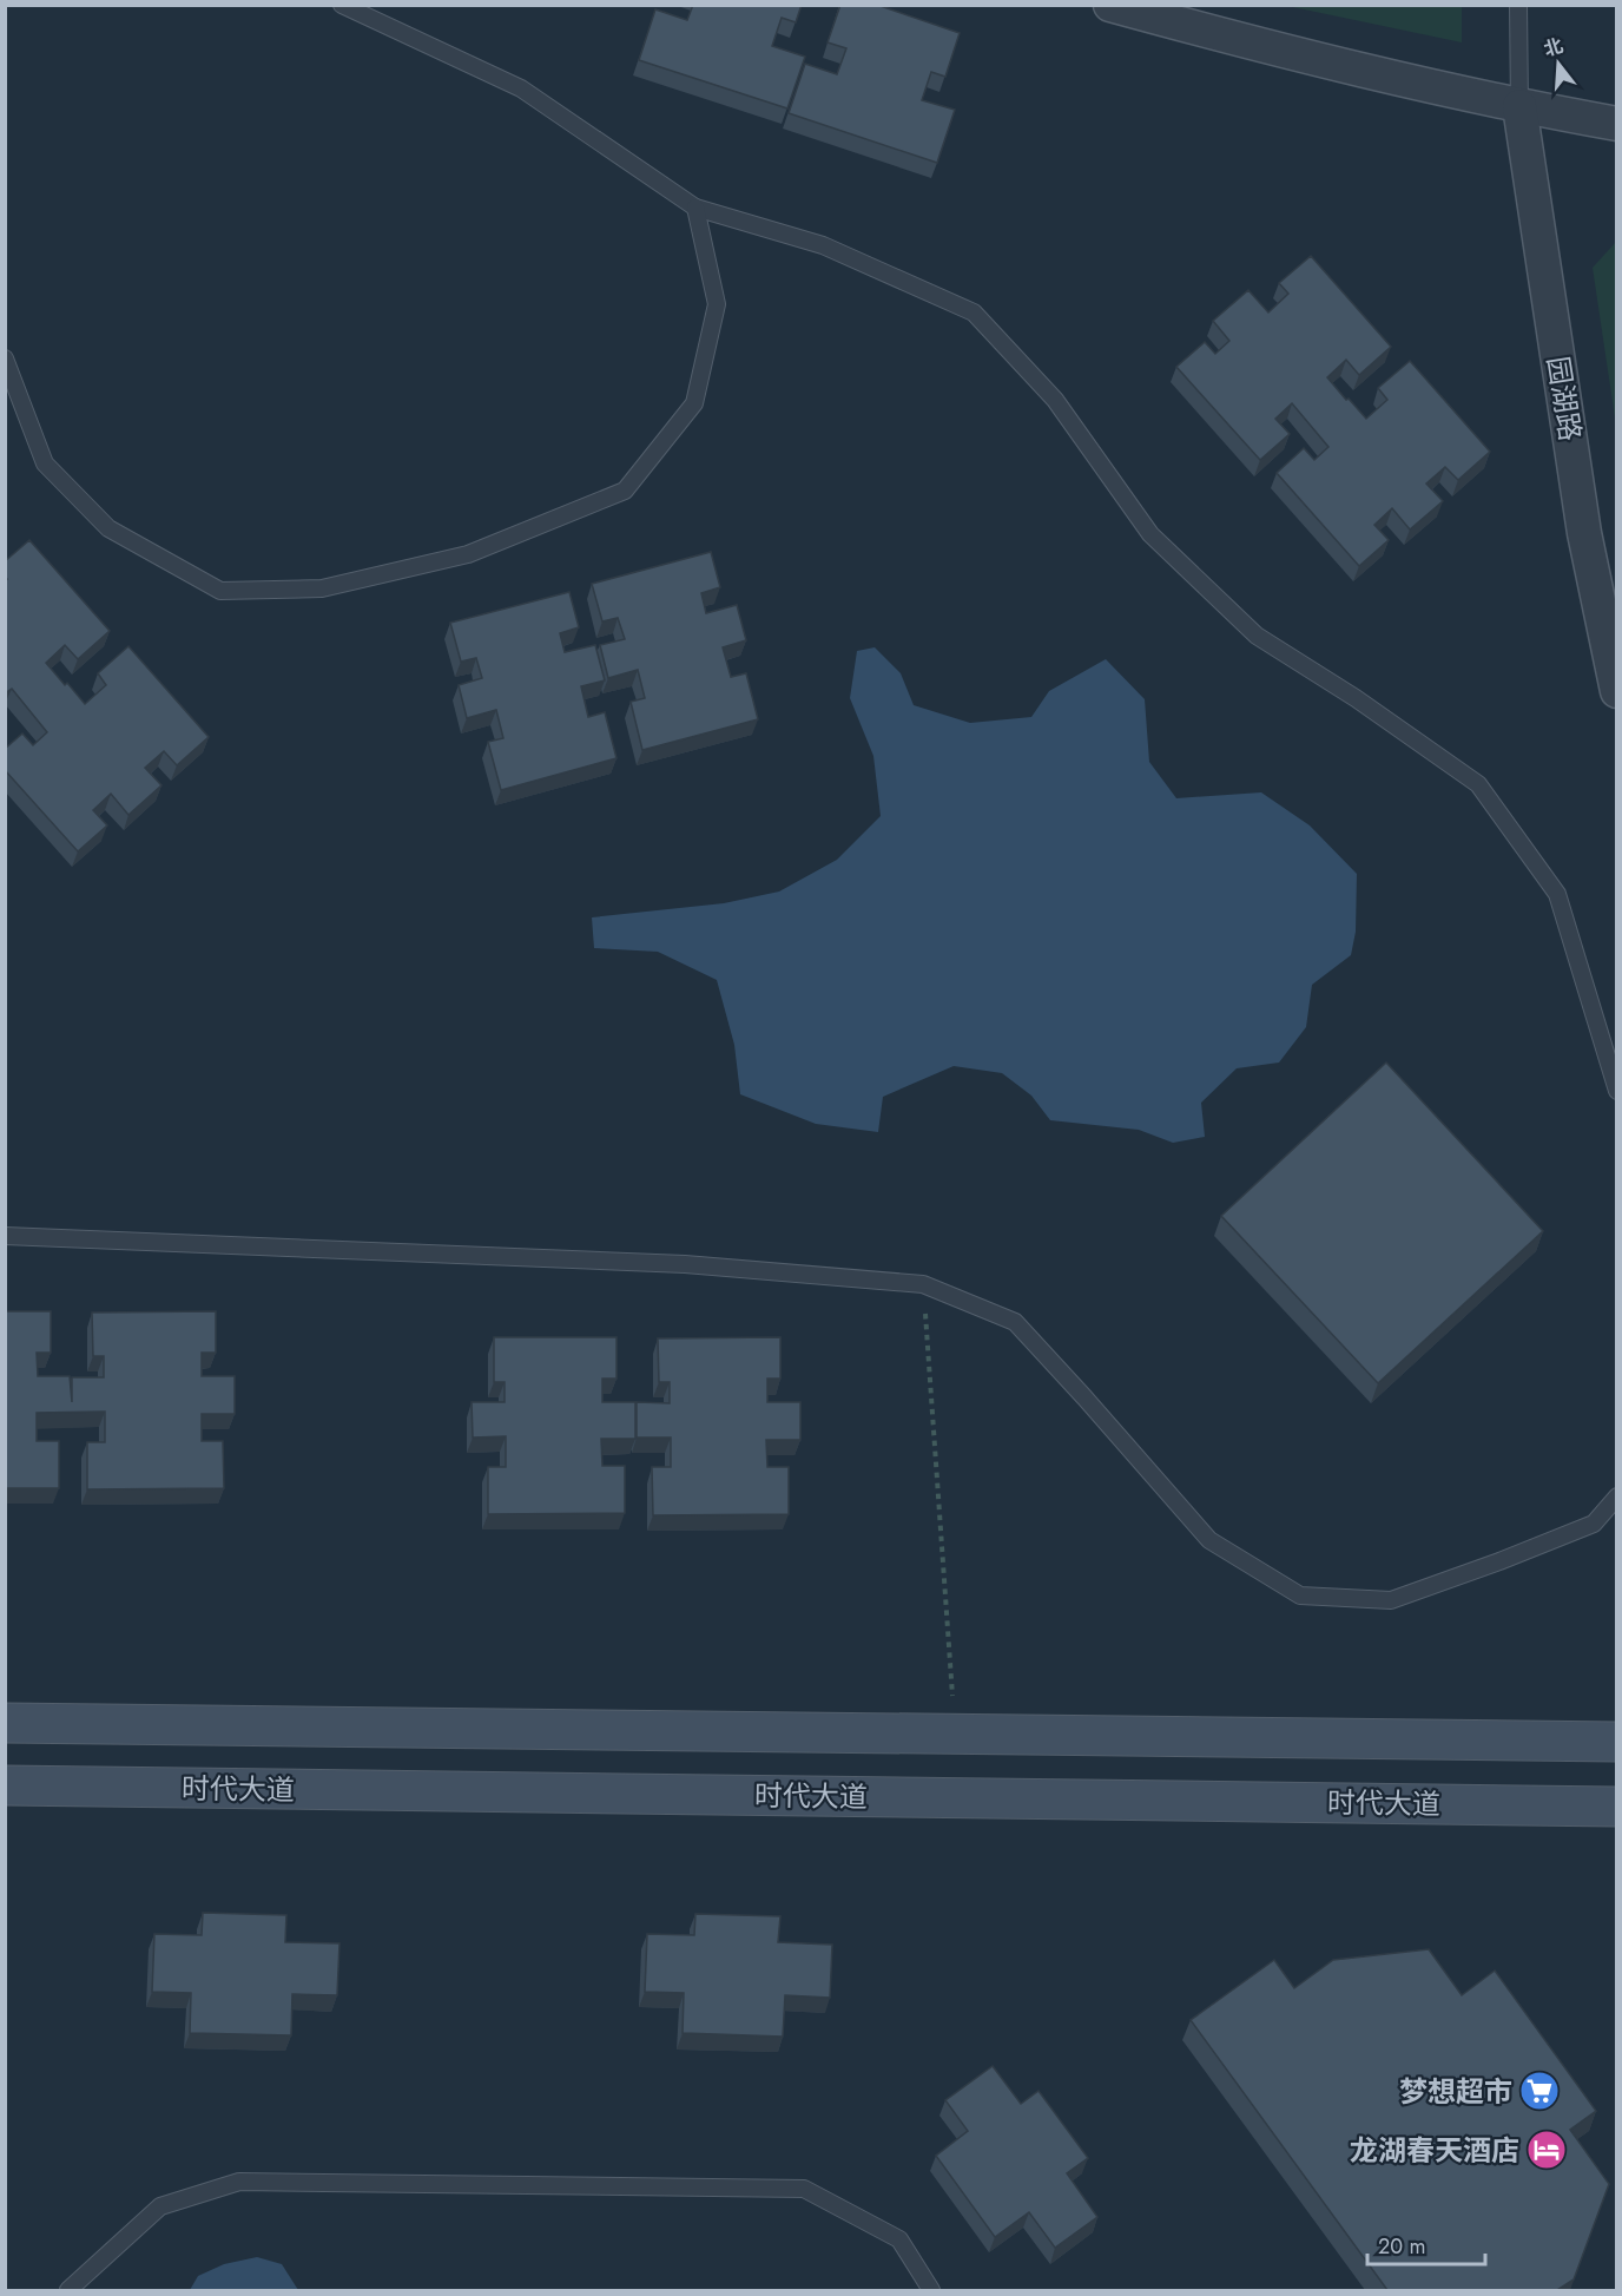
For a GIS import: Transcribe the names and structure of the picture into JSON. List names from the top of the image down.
{
  "streets": {
    "main road": ["时代大道"],
    "street": ["园湖路"]
  },
  "places": {
    "supermarket": ["梦想超市"],
    "hotel": ["龙湖春天酒店"]
  },
  "scale_bar": "20 m",
  "north": "top"
}
